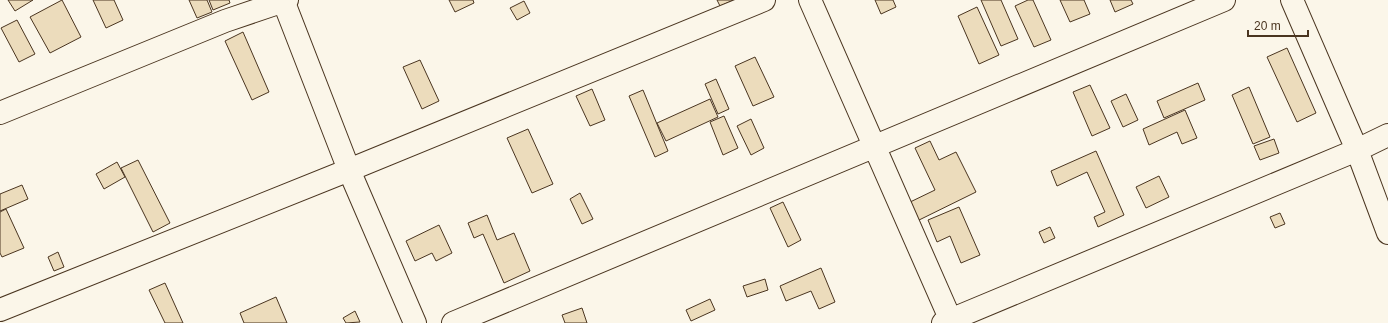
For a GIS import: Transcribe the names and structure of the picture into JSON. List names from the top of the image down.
{
  "scale_bar": "20 m"
}
